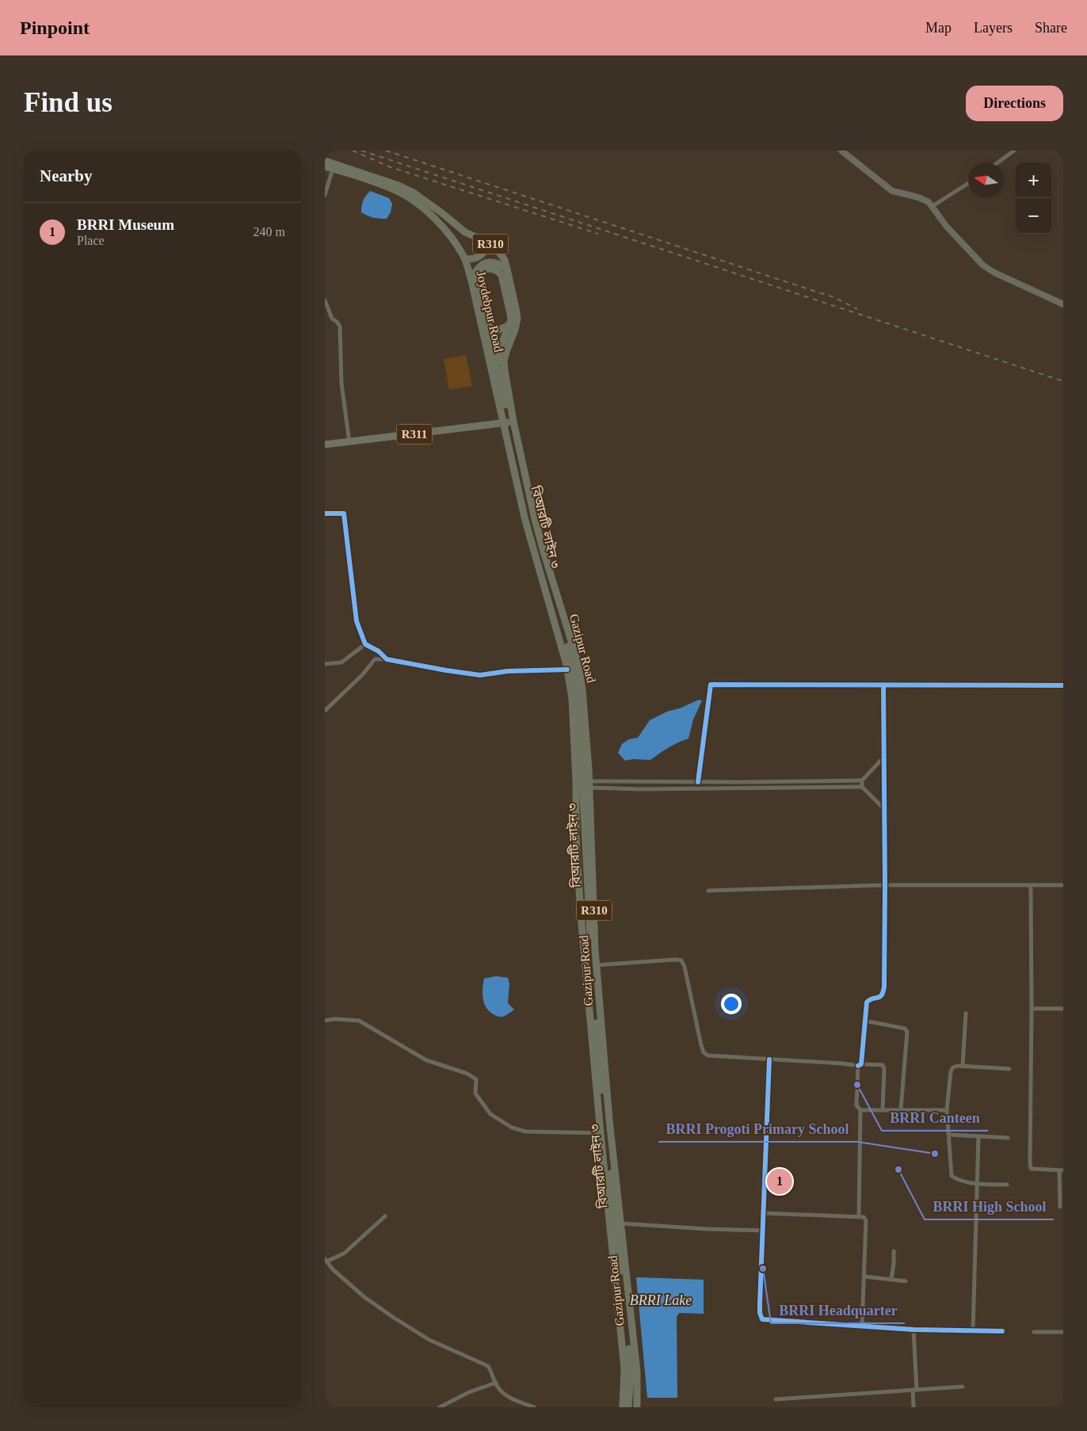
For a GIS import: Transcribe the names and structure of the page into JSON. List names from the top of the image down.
{
  "streets": {
    "main road": [
      "R310",
      "Joydebpur Road",
      "R311",
      "বিআরটি লাইন ৩",
      "Gazipur Road"
    ]
  },
  "crossings": [
    ["Joydebpur Road", "R311"],
    ["Joydebpur Road", "বিআরটি লাইন ৩"],
    ["Joydebpur Road", "Gazipur Road"],
    ["R311", "বিআরটি লাইন ৩"],
    ["R311", "Gazipur Road"],
    ["বিআরটি লাইন ৩", "Gazipur Road"]
  ],
  "water": ["BRRI Lake"],
  "places": [
    "BRRI Canteen",
    "BRRI Progoti Primary School",
    "BRRI High School",
    "BRRI Headquarter"
  ],
  "north": "left",
  "page": {
    "header": "Pinpoint",
    "nav": ["Map", "Layers", "Share"],
    "buttons": "Directions",
    "title": "Find us",
    "heading": "Nearby",
    "map_buttons": ["+", "−"],
    "list": [
      {
        "mark": "1",
        "name": "BRRI Museum",
        "note": "Place",
        "value": "240 m"
      }
    ],
    "pins": "1"
  }
}
